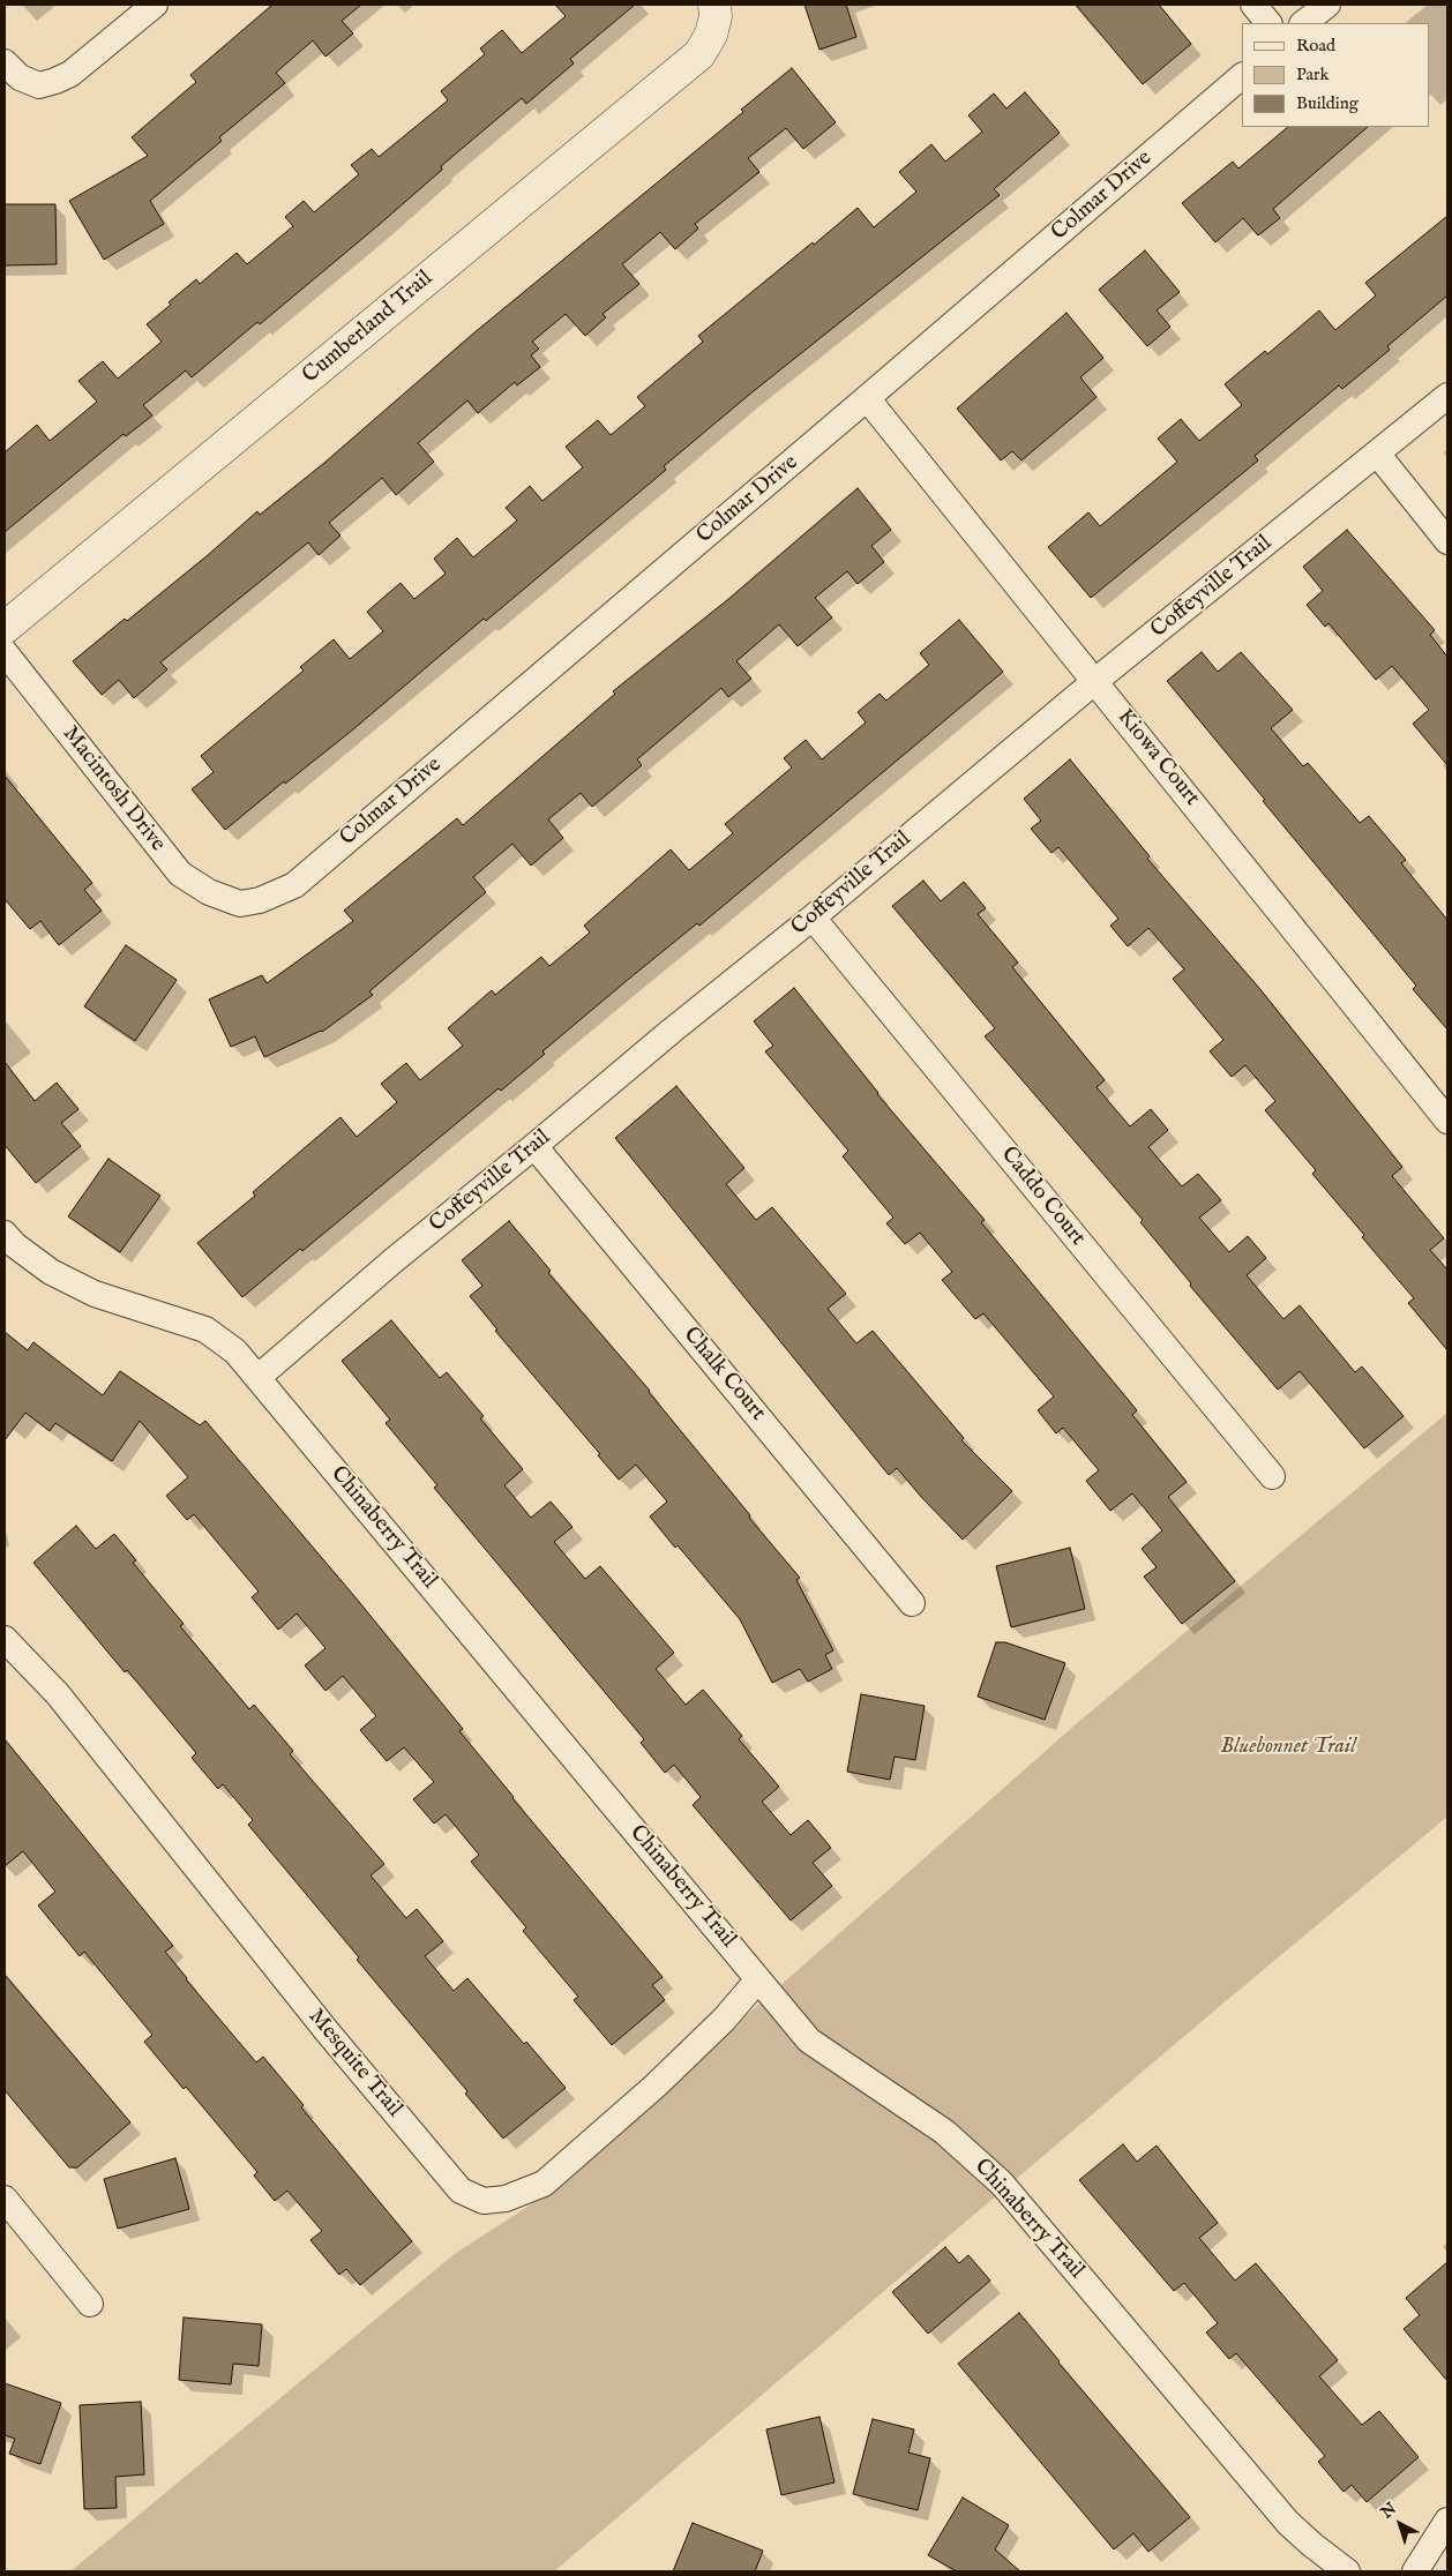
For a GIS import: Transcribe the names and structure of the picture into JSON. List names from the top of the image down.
{
  "streets": {
    "street": [
      "Colmar Drive",
      "Cumberland Trail",
      "Coffeyville Trail",
      "Kiowa Court",
      "Macintosh Drive",
      "Caddo Court",
      "Chalk Court",
      "Chinaberry Trail",
      "Mesquite Trail"
    ]
  },
  "crossings": [
    ["Colmar Drive", "Kiowa Court"],
    ["Colmar Drive", "Macintosh Drive"],
    ["Coffeyville Trail", "Kiowa Court"],
    ["Coffeyville Trail", "Caddo Court"],
    ["Coffeyville Trail", "Chalk Court"],
    ["Coffeyville Trail", "Chinaberry Trail"],
    ["Chinaberry Trail", "Mesquite Trail"]
  ],
  "parks": ["Bluebonnet Trail"],
  "legend": ["Road", "Park", "Building"],
  "north": "top left"
}
